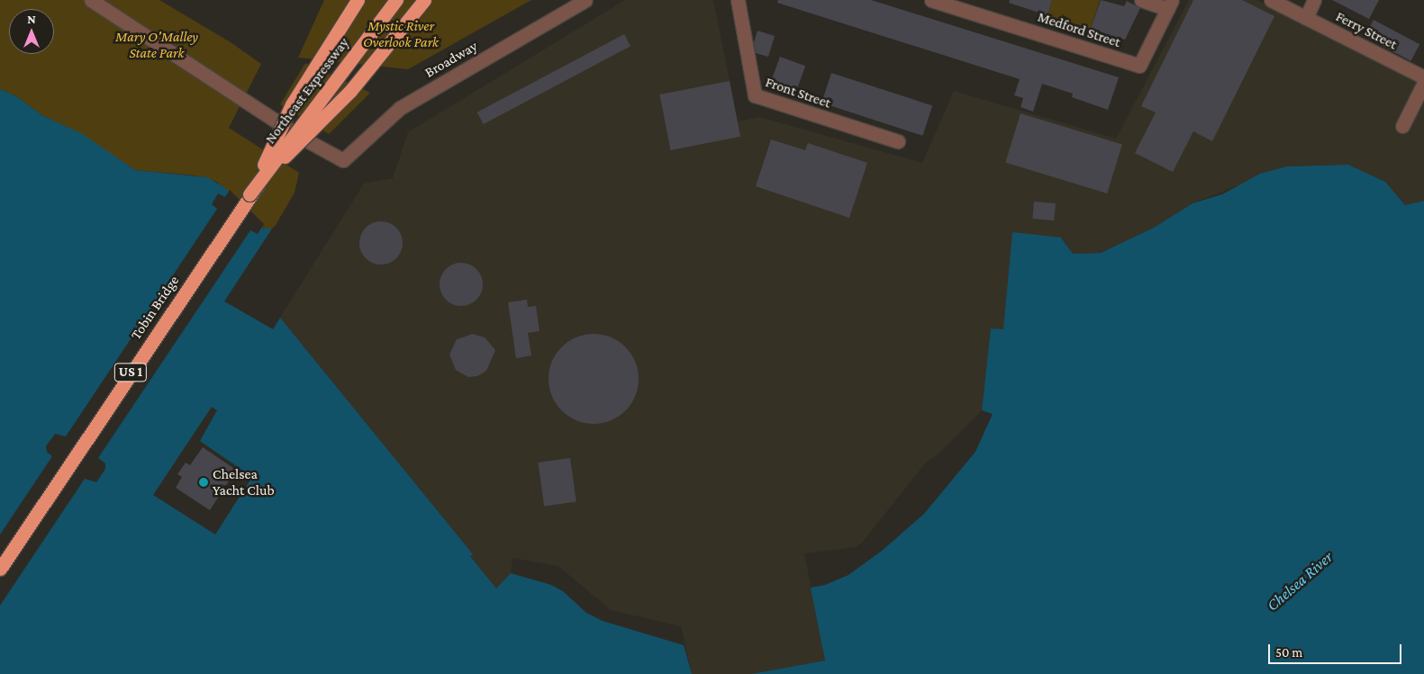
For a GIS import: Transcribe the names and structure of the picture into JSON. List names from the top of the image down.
{
  "streets": {
    "highway": ["Northeast Expressway", "Tobin Bridge", "US 1"],
    "street": [
      "Medford Street",
      "Ferry Street",
      "Broadway",
      "Front Street"
    ]
  },
  "crossings": [
    ["Northeast Expressway", "Tobin Bridge"]
  ],
  "water": ["Chelsea River"],
  "parks": ["Mystic River Overlook Park", "Mary O'Malley State Park"],
  "places": ["Chelsea Yacht Club"],
  "scale_bar": "50 m",
  "north": "top"
}
